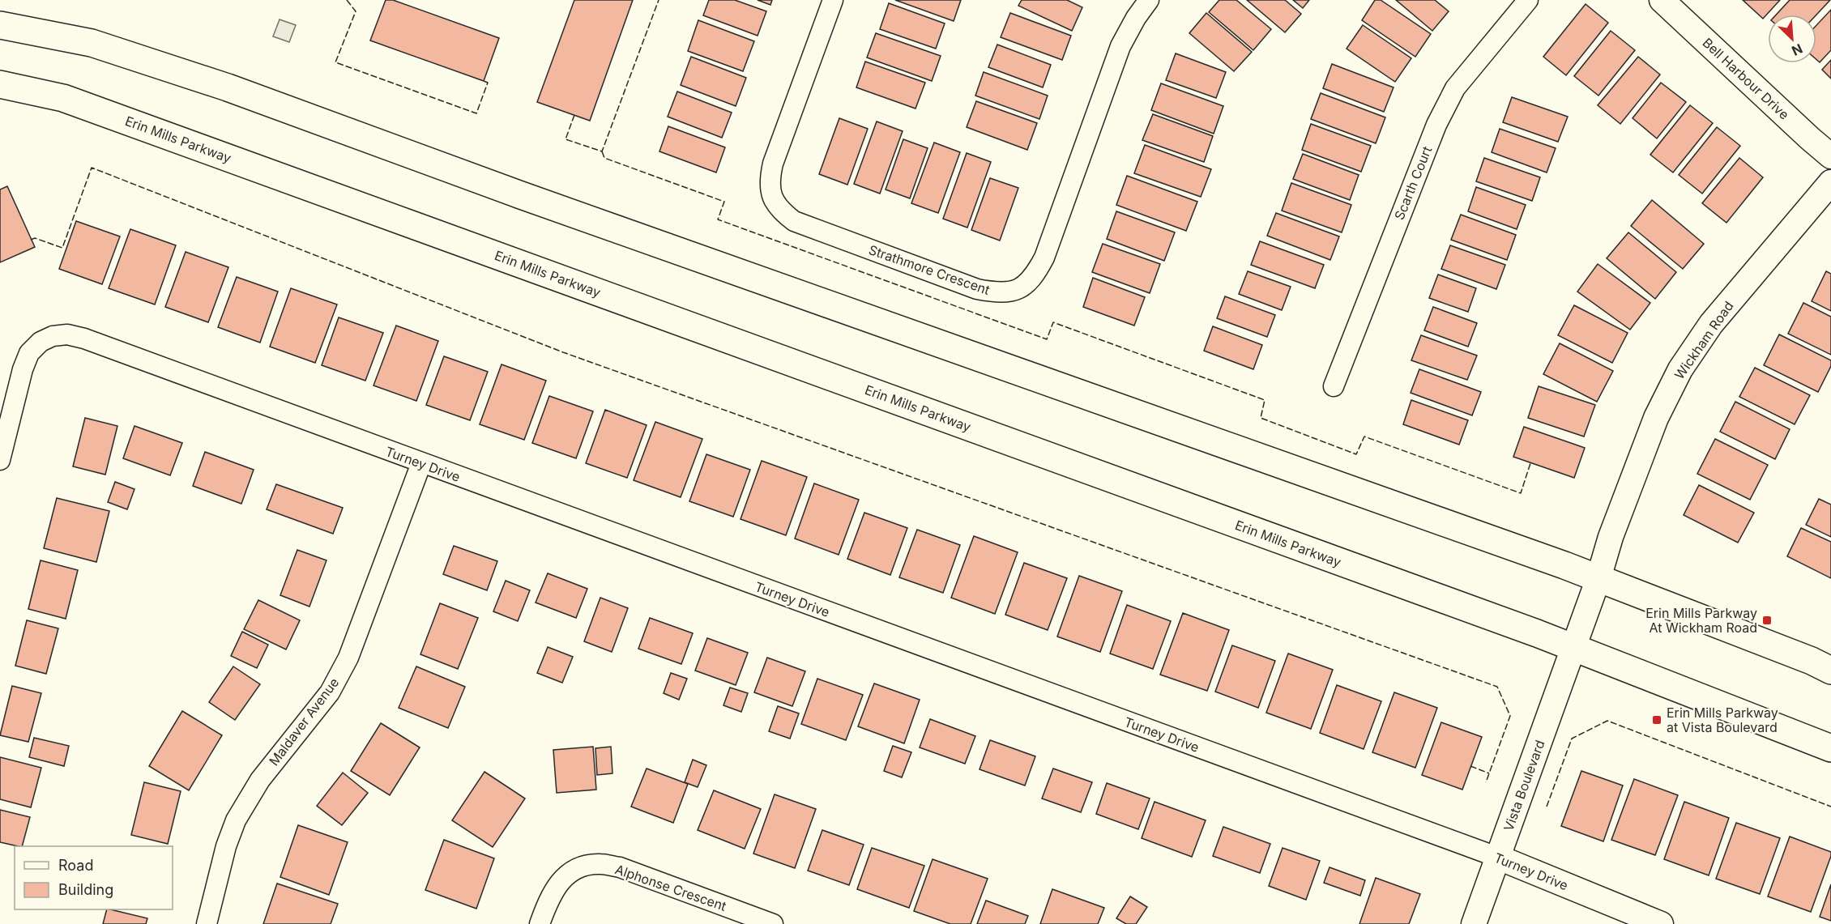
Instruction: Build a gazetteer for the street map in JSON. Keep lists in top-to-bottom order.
{
  "streets": {
    "main road": ["Erin Mills Parkway"],
    "street": [
      "Bell Harbour Drive",
      "Scarth Court",
      "Strathmore Crescent",
      "Wickham Road",
      "Turney Drive",
      "Maldaver Avenue",
      "Vista Boulevard",
      "Alphonse Crescent"
    ]
  },
  "crossings": [
    ["Erin Mills Parkway", "Wickham Road"],
    ["Erin Mills Parkway", "Vista Boulevard"],
    ["Wickham Road", "Vista Boulevard"],
    ["Turney Drive", "Maldaver Avenue"],
    ["Turney Drive", "Vista Boulevard"]
  ],
  "places": {
    "transit": ["Erin Mills Parkway At Wickham Road", "Erin Mills Parkway at Vista Boulevard"]
  },
  "legend": ["Road", "Building"],
  "north": "bottom right"
}
